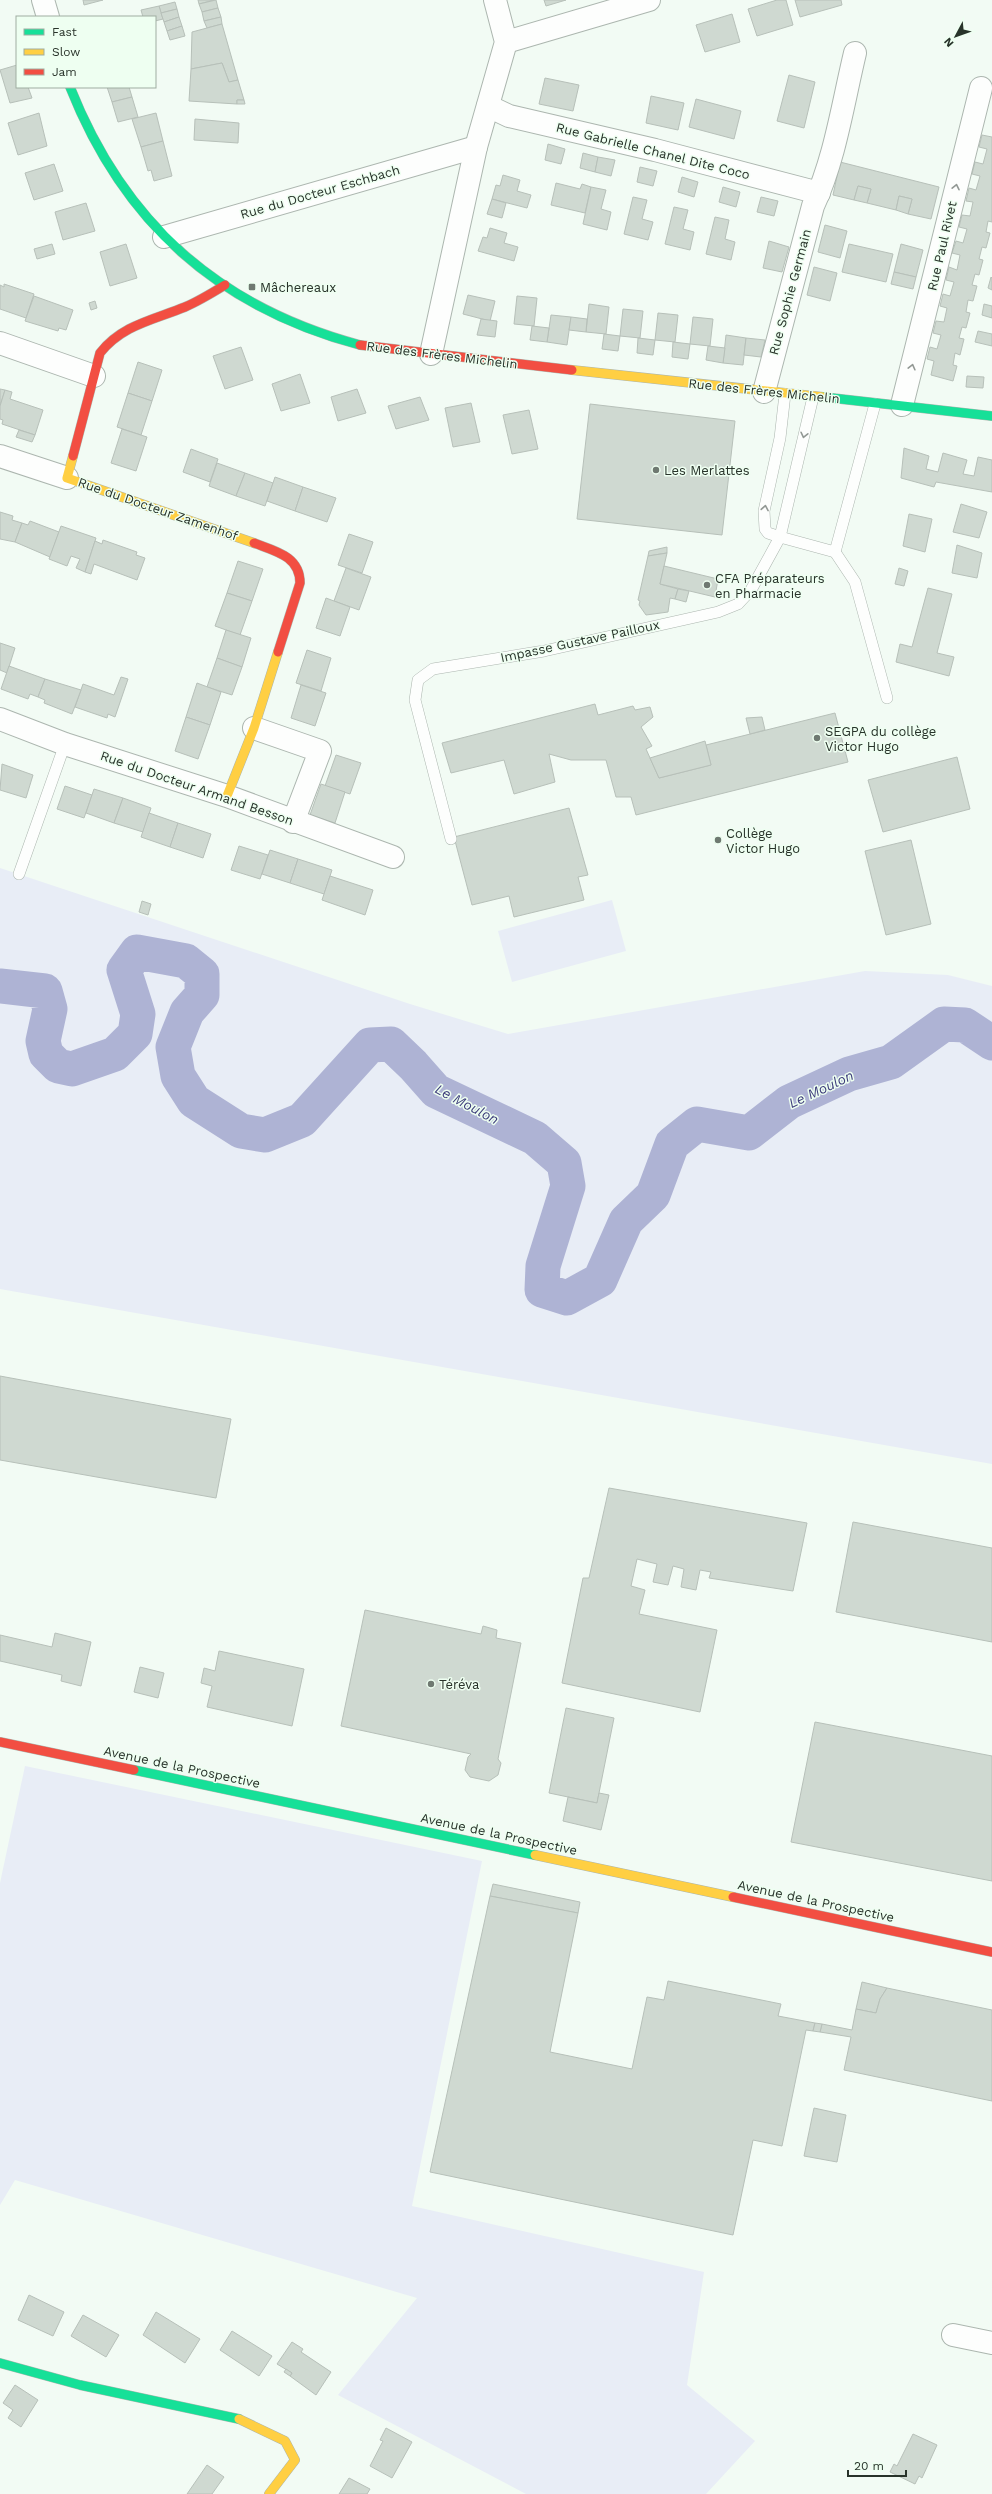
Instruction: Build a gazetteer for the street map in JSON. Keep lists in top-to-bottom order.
{
  "streets": {
    "street": [
      "Rue Gabrielle Chanel Dite Coco",
      "Rue du Docteur Eschbach",
      "Rue Paul Rivet",
      "Rue Sophie Germain",
      "Rue des Frères Michelin",
      "Rue du Docteur Zamenhof",
      "Rue du Docteur Armand Besson",
      "Avenue de la Prospective"
    ],
    "lane": ["Impasse Gustave Pailloux"]
  },
  "crossings": [
    ["Rue Gabrielle Chanel Dite Coco", "Rue Sophie Germain"],
    ["Rue du Docteur Eschbach", "Rue des Frères Michelin"],
    ["Rue Paul Rivet", "Rue des Frères Michelin"],
    ["Rue Sophie Germain", "Rue des Frères Michelin"],
    ["Rue des Frères Michelin", "Rue du Docteur Zamenhof"],
    ["Rue des Frères Michelin", "Impasse Gustave Pailloux"],
    ["Rue du Docteur Zamenhof", "Rue du Docteur Armand Besson"]
  ],
  "one_way": ["Rue Paul Rivet"],
  "water": ["Le Moulon"],
  "places": {
    "transit": ["Mâchereaux"],
    "other": [
      "Les Merlattes",
      "CFA Préparateurs en Pharmacie",
      "SEGPA du collège Victor Hugo",
      "Collège Victor Hugo",
      "Téréva"
    ]
  },
  "legend": ["Fast", "Slow", "Jam"],
  "scale_bar": "20 m",
  "north": "bottom left"
}
